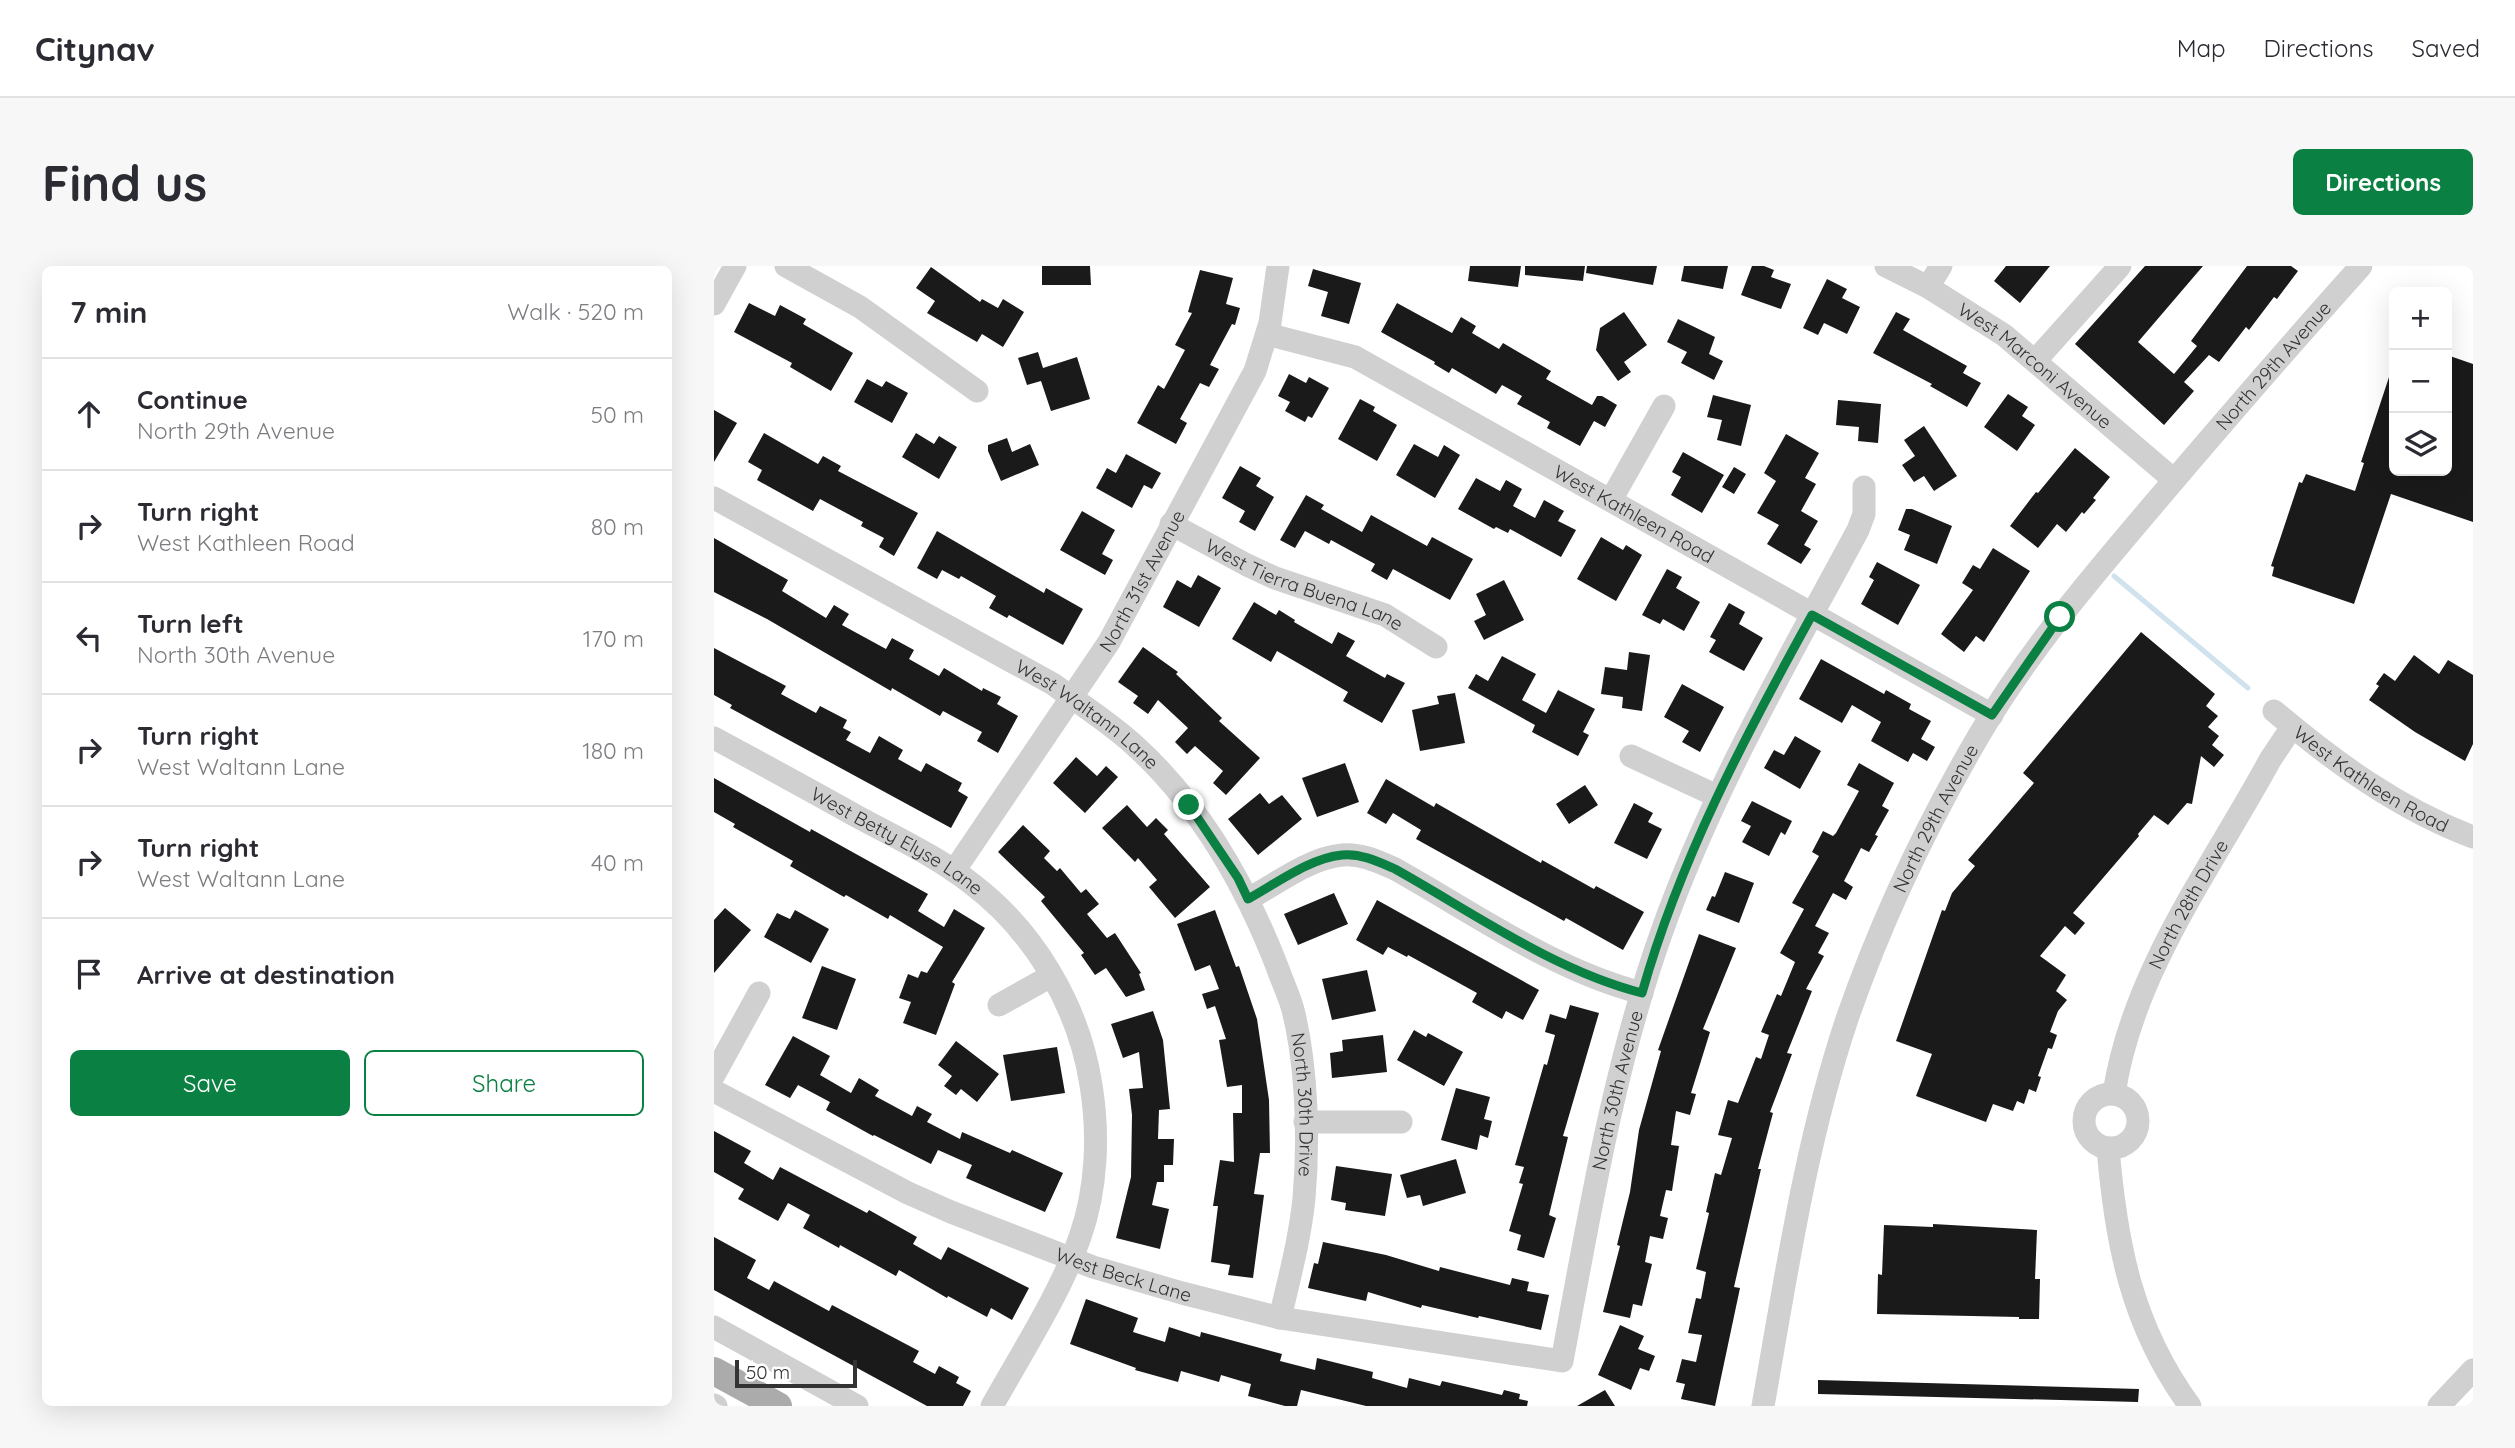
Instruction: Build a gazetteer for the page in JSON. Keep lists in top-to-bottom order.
{
  "streets": {
    "street": [
      "North 29th Avenue",
      "West Marconi Avenue",
      "West Kathleen Road",
      "North 31st Avenue",
      "West Tierra Buena Lane",
      "West Waltann Lane",
      "West Betty Elyse Lane",
      "North 28th Drive",
      "North 30th Avenue",
      "North 30th Drive",
      "West Beck Lane"
    ]
  },
  "crossings": [
    ["North 29th Avenue", "West Marconi Avenue"],
    ["North 29th Avenue", "West Kathleen Road"],
    ["West Kathleen Road", "North 31st Avenue"],
    ["West Kathleen Road", "North 28th Drive"],
    ["West Kathleen Road", "North 30th Avenue"],
    ["North 31st Avenue", "West Tierra Buena Lane"],
    ["North 31st Avenue", "West Waltann Lane"],
    ["North 31st Avenue", "West Betty Elyse Lane"],
    ["West Waltann Lane", "North 30th Drive"],
    ["West Betty Elyse Lane", "West Beck Lane"],
    ["North 30th Avenue", "West Beck Lane"],
    ["North 30th Drive", "West Beck Lane"]
  ],
  "scale_bar": "50 m",
  "page": {
    "header": "Citynav",
    "nav": ["Map", "Directions", "Saved"],
    "buttons": [
      "Directions",
      ["Save", "Share"]
    ],
    "title": "Find us",
    "heading": ["7 min", "Walk · 520 m"],
    "map_buttons": ["+", "−"],
    "list": [
      ["Continue", "North 29th Avenue", "50 m"],
      ["Turn right", "West Kathleen Road", "80 m"],
      ["Turn left", "North 30th Avenue", "170 m"],
      ["Turn right", "West Waltann Lane", "180 m"],
      ["Turn right", "West Waltann Lane", "40 m"],
      "Arrive at destination"
    ],
    "scale": "50 m"
  }
}
